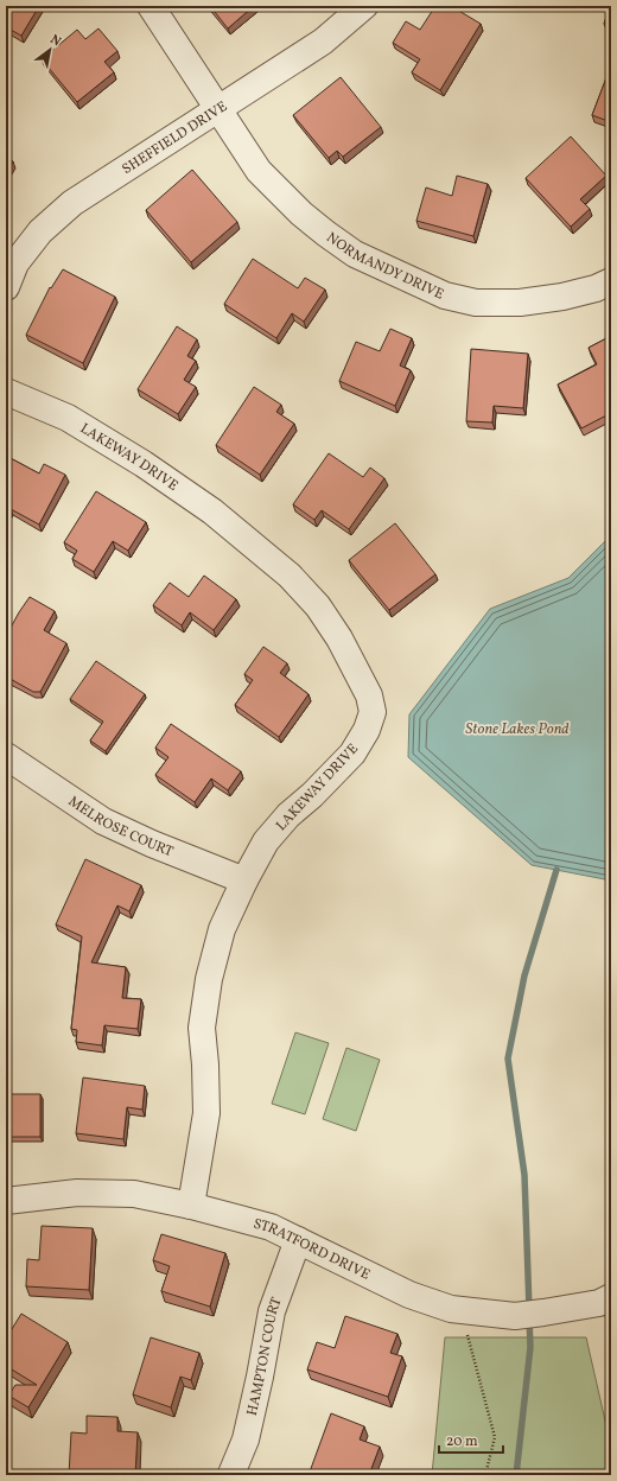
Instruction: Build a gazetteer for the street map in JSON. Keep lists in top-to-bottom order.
{
  "streets": {
    "street": [
      "SHEFFIELD DRIVE",
      "NORMANDY DRIVE",
      "LAKEWAY DRIVE",
      "MELROSE COURT",
      "STRATFORD DRIVE",
      "HAMPTON COURT"
    ]
  },
  "crossings": [
    ["SHEFFIELD DRIVE", "NORMANDY DRIVE"],
    ["LAKEWAY DRIVE", "MELROSE COURT"],
    ["LAKEWAY DRIVE", "STRATFORD DRIVE"],
    ["STRATFORD DRIVE", "HAMPTON COURT"]
  ],
  "water": ["Stone Lakes Pond"],
  "scale_bar": "20 m",
  "north": "top right"
}
